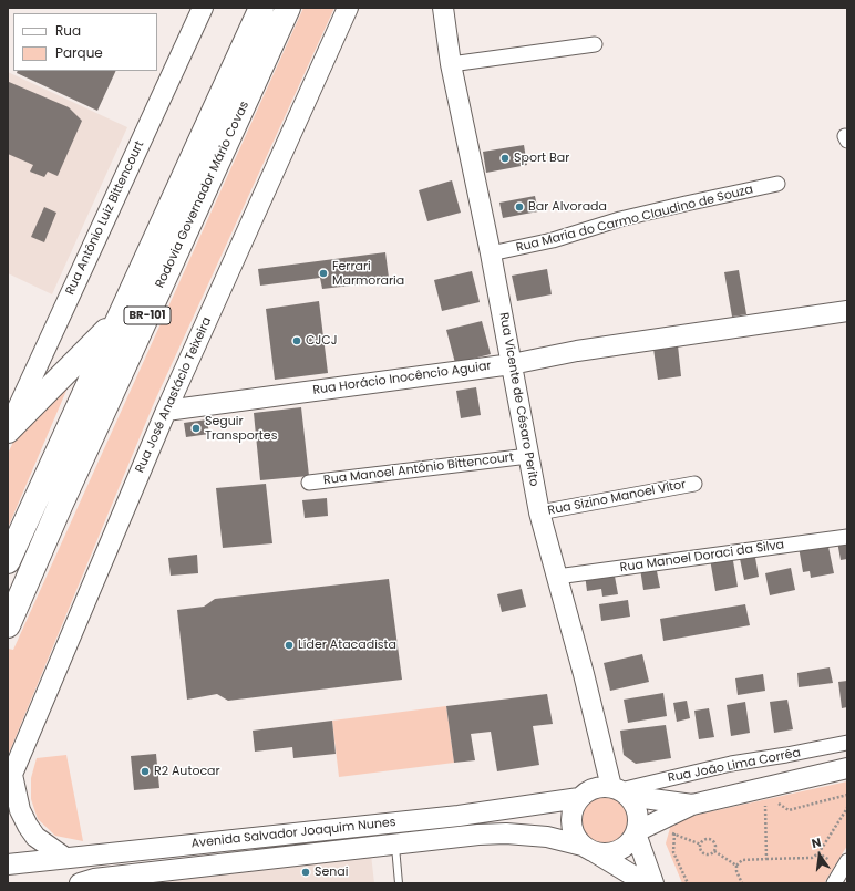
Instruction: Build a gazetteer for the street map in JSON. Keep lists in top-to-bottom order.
{
  "streets": {
    "highway": ["Rodovia Governador Mário Covas", "BR-101"],
    "main road": [
      "Rua Antônio Luiz Bittencourt",
      "Rua Horácio Inocêncio Aguiar",
      "Rua José Anastácio Teixeira",
      "Rua Vicente de Césaro Perito",
      "Avenida Salvador Joaquim Nunes"
    ],
    "street": [
      "Rua Maria do Carmo Claudino de Souza",
      "Rua Manoel Antônio Bittencourt",
      "Rua Sizino Manoel Vítor",
      "Rua Manoel Doraci da Silva",
      "Rua João Lima Corrêa"
    ]
  },
  "crossings": [
    ["Rua Maria do Carmo Claudino de Souza", "Rua Vicente de Césaro Perito"],
    ["Rua Horácio Inocêncio Aguiar", "Rua José Anastácio Teixeira"],
    ["Rua Horácio Inocêncio Aguiar", "Rua Vicente de Césaro Perito"],
    ["Rua Vicente de Césaro Perito", "Rua Manoel Antônio Bittencourt"],
    ["Rua Vicente de Césaro Perito", "Rua Sizino Manoel Vítor"],
    ["Rua Vicente de Césaro Perito", "Rua Manoel Doraci da Silva"],
    ["Rua Vicente de Césaro Perito", "Rua João Lima Corrêa"],
    ["Rua Vicente de Césaro Perito", "Avenida Salvador Joaquim Nunes"],
    ["Rua João Lima Corrêa", "Avenida Salvador Joaquim Nunes"]
  ],
  "places": [
    "Sport Bar",
    "Bar Alvorada",
    "Ferrari Marmoraria",
    "CJCJ",
    "Seguir Transportes",
    "Líder Atacadista",
    "R2 Autocar",
    "Senai"
  ],
  "legend": ["Rua", "Parque"],
  "north": "top"
}
